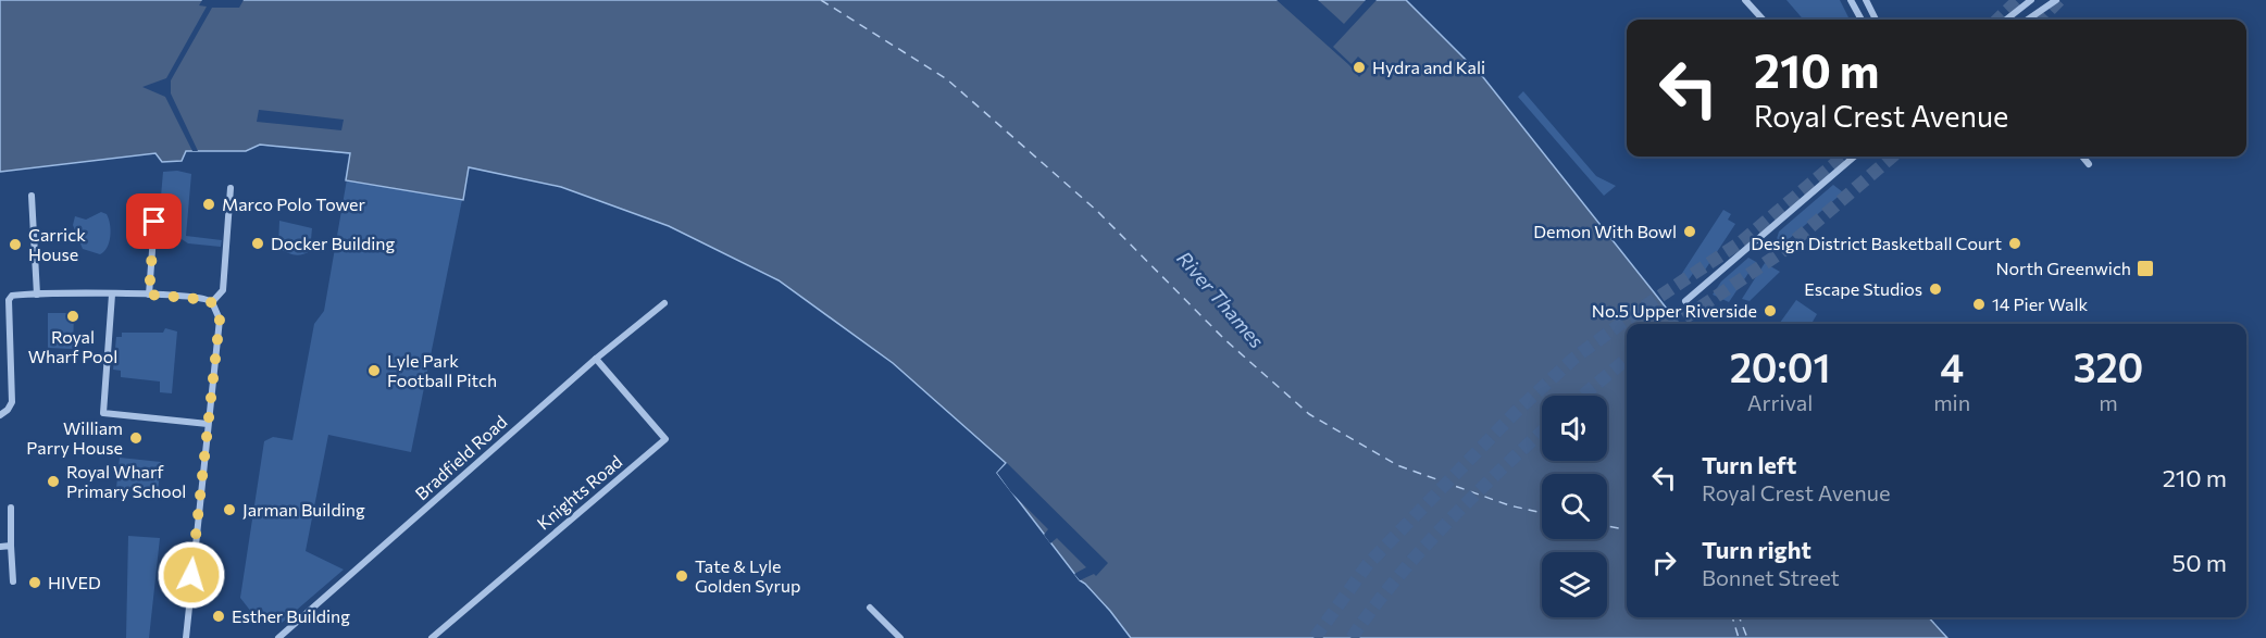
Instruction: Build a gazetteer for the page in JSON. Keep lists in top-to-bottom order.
{
  "streets": {
    "street": ["Bradfield Road", "Knights Road"]
  },
  "crossings": [
    ["Bradfield Road", "Knights Road"]
  ],
  "water": ["River Thames"],
  "places": {
    "other": [
      "Hydra and Kali",
      "Marco Polo Tower",
      "Demon With Bowl",
      "Docker Building",
      "Design District Basketball Court",
      "Carrick House",
      "Escape Studios",
      "14 Pier Walk",
      "No.5 Upper Riverside",
      "Royal Wharf Pool",
      "Lyle Park Football Pitch",
      "William Parry House",
      "Royal Wharf Primary School",
      "Jarman Building",
      "Tate & Lyle Golden Syrup",
      "HIVED",
      "Esther Building"
    ],
    "transit": ["North Greenwich"]
  },
  "page": {
    "turn": ["210 m", "Royal Crest Avenue"],
    "eta": [
      "20:01",
      "Arrival",
      "4",
      "min",
      "320",
      "m"
    ],
    "list": [
      {
        "name": "Turn left",
        "note": "Royal Crest Avenue",
        "value": "210 m"
      },
      {
        "name": "Turn right",
        "note": "Bonnet Street",
        "value": "50 m"
      }
    ]
  }
}
